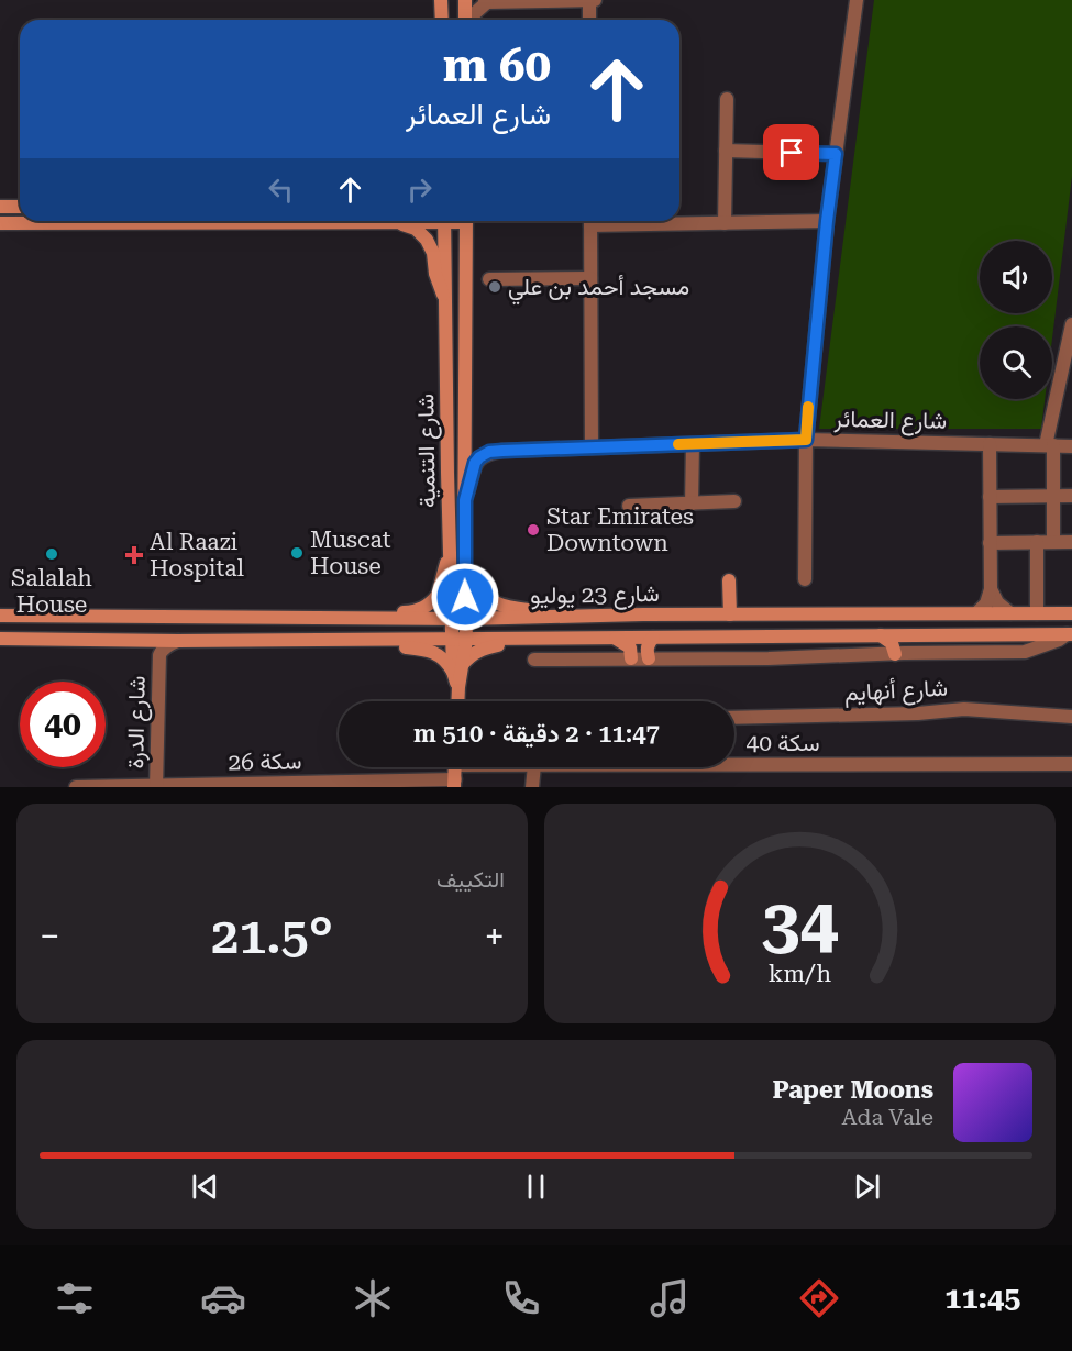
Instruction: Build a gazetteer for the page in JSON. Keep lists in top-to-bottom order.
{
  "streets": {
    "main road": ["شارع التنمية", "شارع 23 يوليو"],
    "street": [
      "شارع العمائر",
      "شارع أنهايم",
      "شارع الدرة",
      "سكة 40",
      "سكة 26"
    ]
  },
  "crossings": [
    ["شارع العمائر", "شارع التنمية"],
    ["شارع التنمية", "شارع 23 يوليو"],
    ["شارع 23 يوليو", "شارع الدرة"],
    ["شارع الدرة", "سكة 26"],
    ["سكة 40", "سكة 26"]
  ],
  "places": {
    "other": [
      "مسجد أحمد بن علي",
      "Star Emirates Downtown",
      "Muscat House",
      "Salalah House"
    ],
    "health": ["Al Raazi Hospital"]
  },
  "page": {
    "turn": ["60 m", "شارع العمائر"],
    "limit": "40",
    "trip": "11:47 · 2 دقيقة · 510 m",
    "tile": "التكييف",
    "heat": ["−", "21.5°", "+"],
    "song": ["Paper Moons", "Ada Vale"],
    "tabs": "11:45",
    "gauge": ["34", "km/h"]
  }
}
